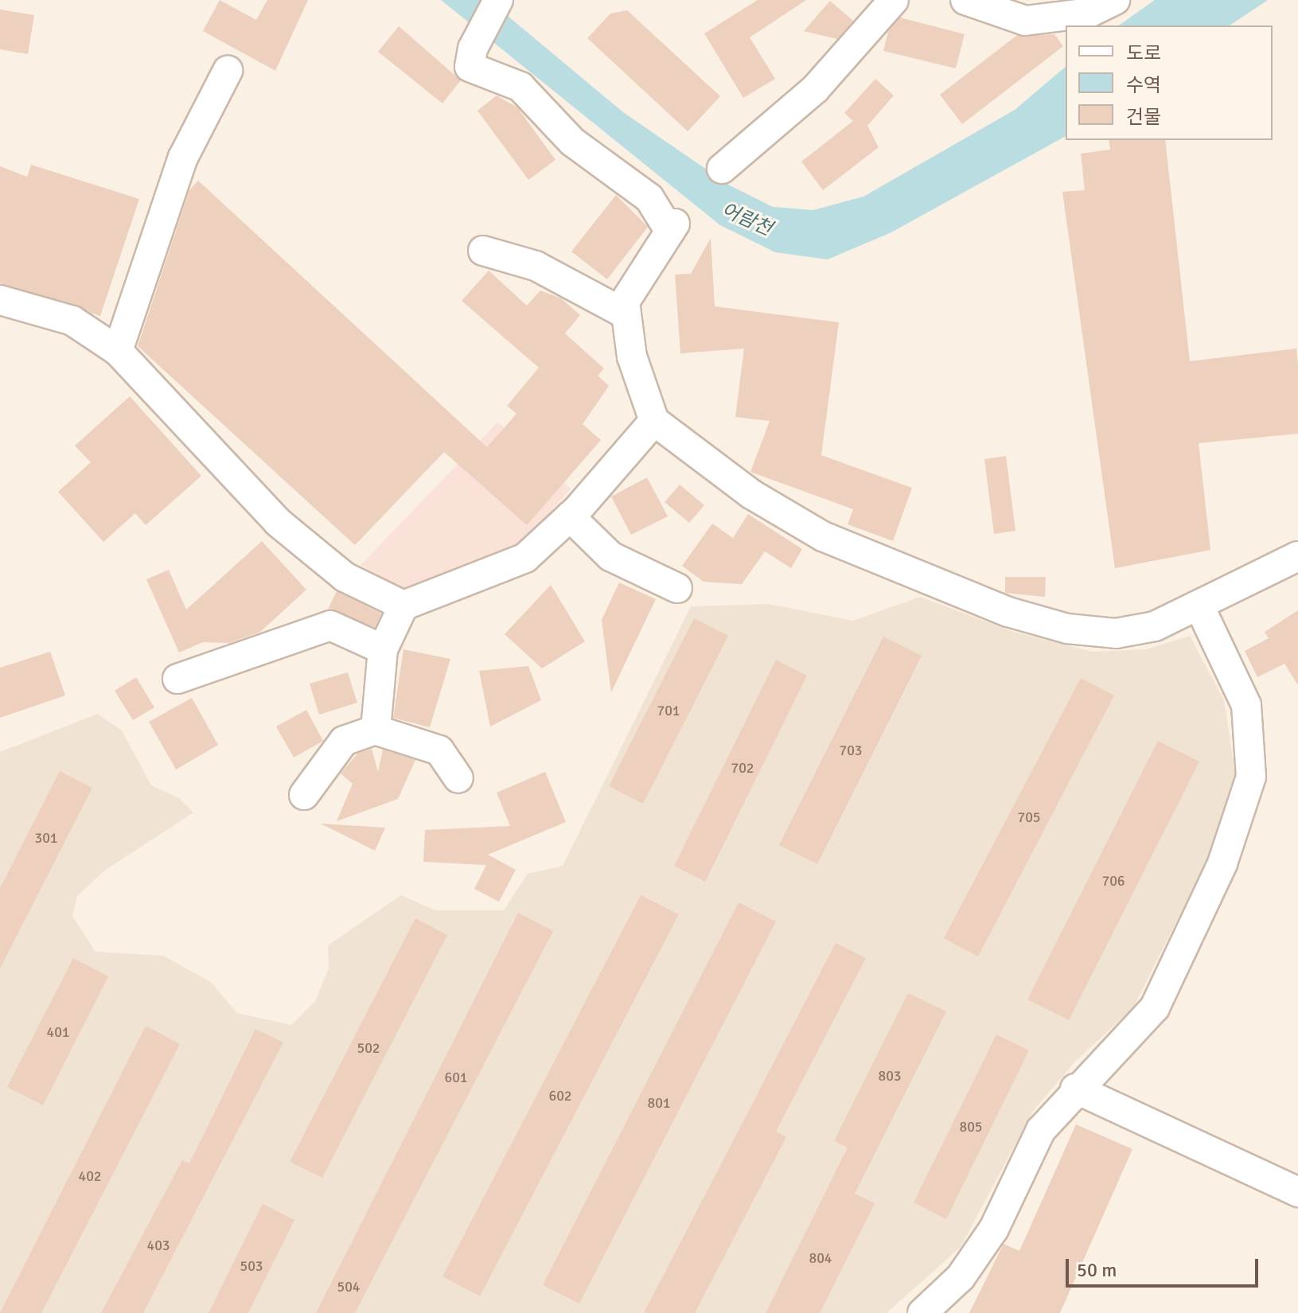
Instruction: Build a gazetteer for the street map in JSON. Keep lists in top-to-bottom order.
{
  "water": ["어람천"],
  "house_numbers": [
    "701",
    "703",
    "702",
    "705",
    "301",
    "706",
    "401",
    "502",
    "803",
    "601",
    "602",
    "801",
    "805",
    "402",
    "403",
    "804",
    "503",
    "504"
  ],
  "legend": ["도로", "수역", "건물"],
  "scale_bar": "50 m"
}
